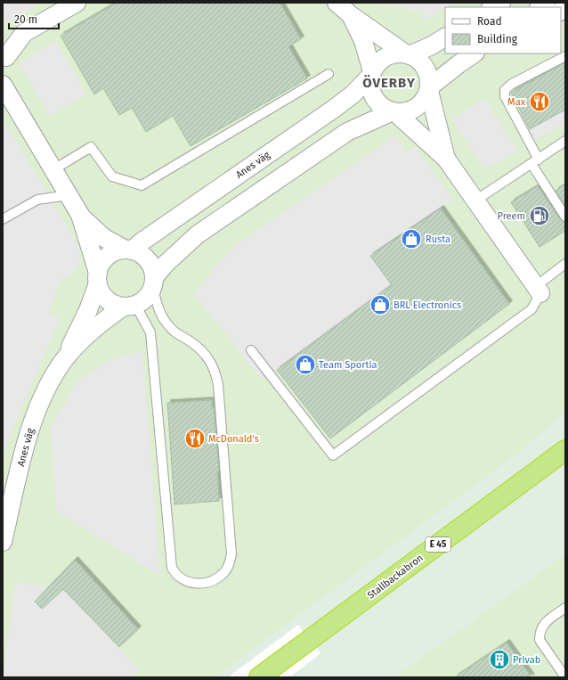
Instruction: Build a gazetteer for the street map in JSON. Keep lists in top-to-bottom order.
{
  "streets": {
    "highway": ["E 45", "Stallbackabron"],
    "street": ["Anes väg"]
  },
  "districts": ["ÖVERBY"],
  "places": {
    "restaurant": ["Max", "McDonald's"],
    "fuel station": ["Preem"],
    "shop": ["Rusta", "BRL Electronics", "Team Sportia"],
    "building": ["Privab"]
  },
  "legend": ["Road", "Building"],
  "scale_bar": "20 m"
}
